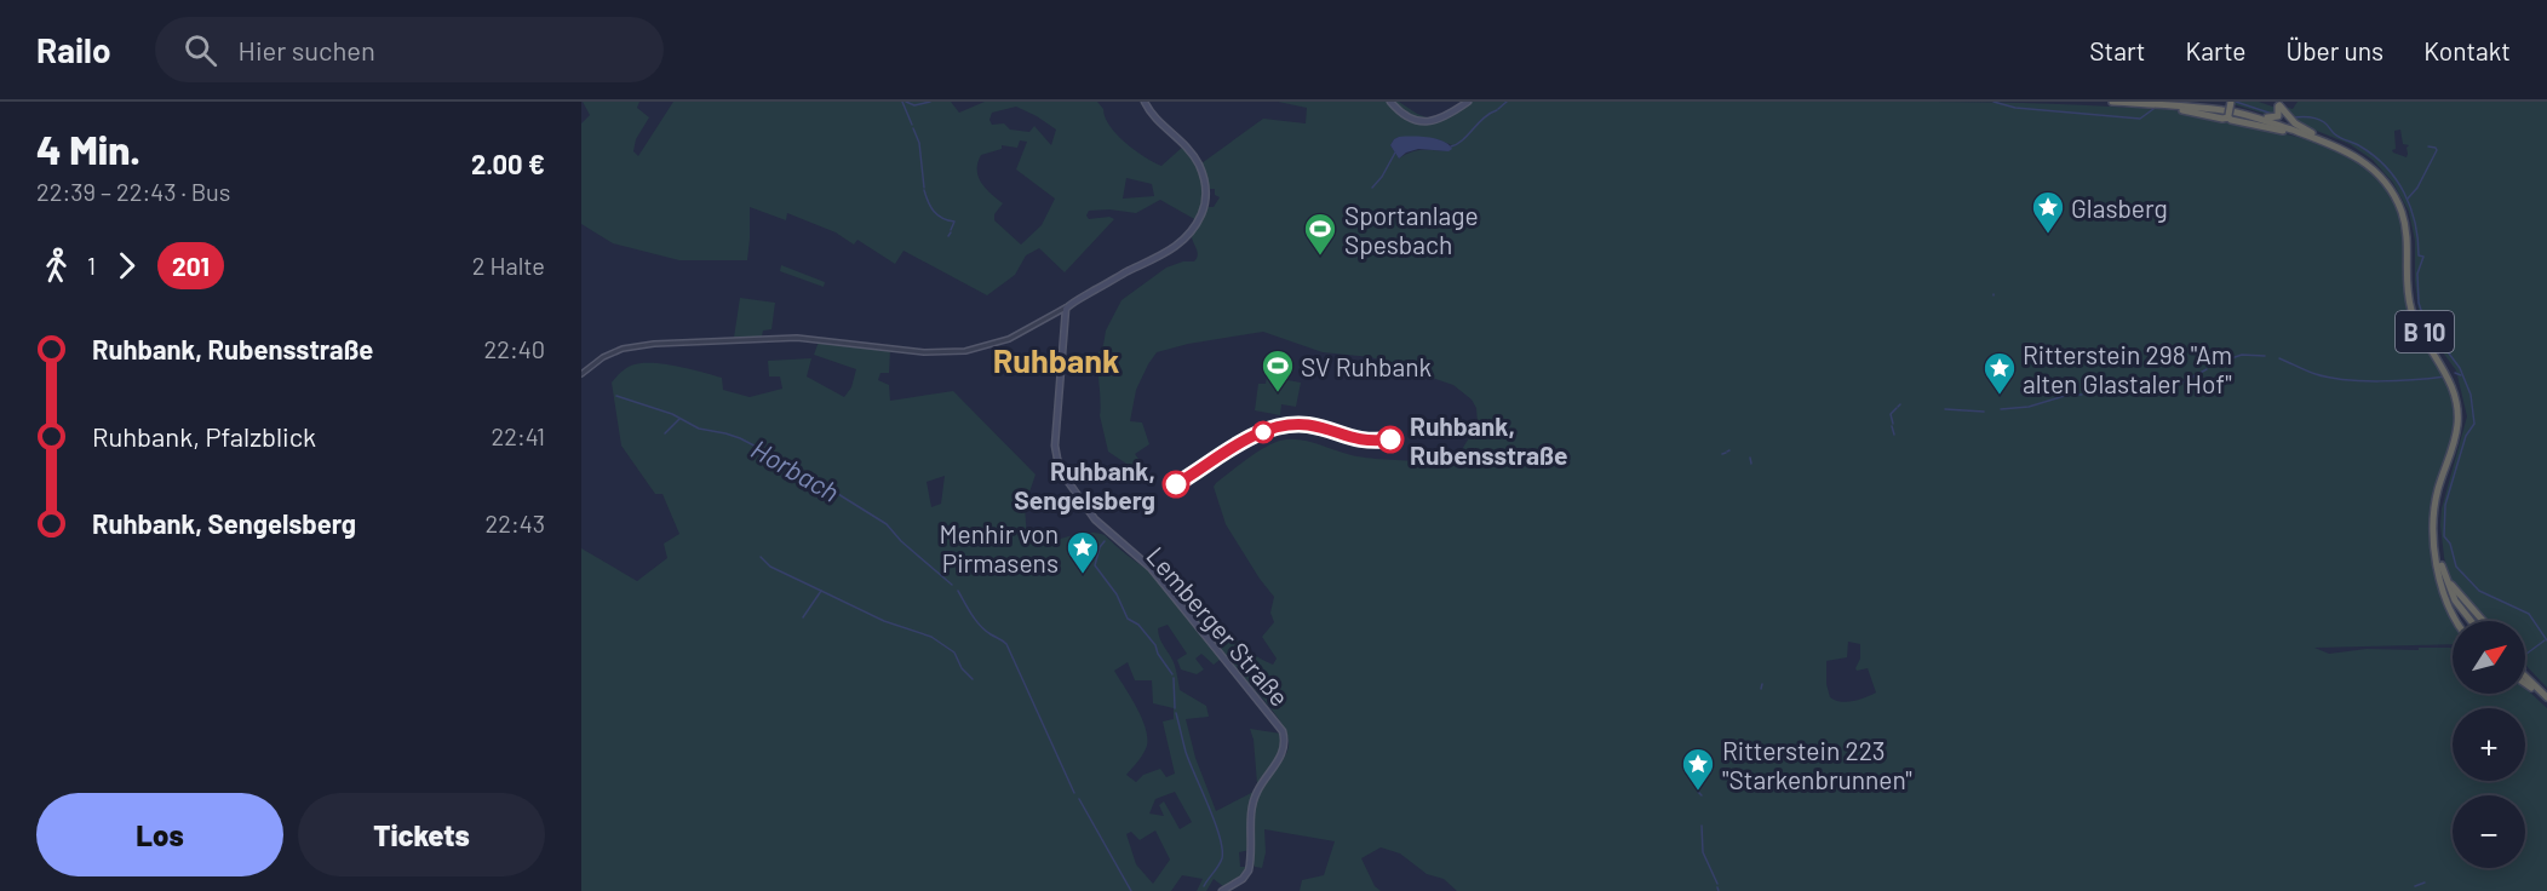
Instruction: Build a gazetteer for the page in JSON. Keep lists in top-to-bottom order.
{
  "streets": {
    "highway": ["B 10"],
    "main road": ["Lemberger Straße"]
  },
  "districts": ["Ruhbank"],
  "water": ["Horbach"],
  "places": {
    "place": [
      "Glasberg",
      "Ritterstein 298 \"Am alten Glastaler Hof\"",
      "Menhir von Pirmasens",
      "Ritterstein 223 \"Starkenbrunnen\""
    ],
    "sports": ["Sportanlage Spesbach", "SV Ruhbank"],
    "other": ["Ruhbank, Rubensstraße", "Ruhbank, Sengelsberg"]
  },
  "lines": ["bus line 201"],
  "north": "top right",
  "page": {
    "header": "Railo",
    "search": "Hier suchen",
    "nav": [
      "Start",
      "Karte",
      "Über uns",
      "Kontakt"
    ],
    "heading": ["4 Min.", "22:39 – 22:43 · Bus", "2.00 €"],
    "legs": ["1", "201", "2 Halte"],
    "list": [
      {
        "name": "Ruhbank, Rubensstraße",
        "value": "22:40"
      },
      {
        "name": "Ruhbank, Pfalzblick",
        "value": "22:41"
      },
      {
        "name": "Ruhbank, Sengelsberg",
        "value": "22:43"
      }
    ],
    "map_buttons": ["+", "−"],
    "buttons": ["Los", "Tickets"]
  }
}
